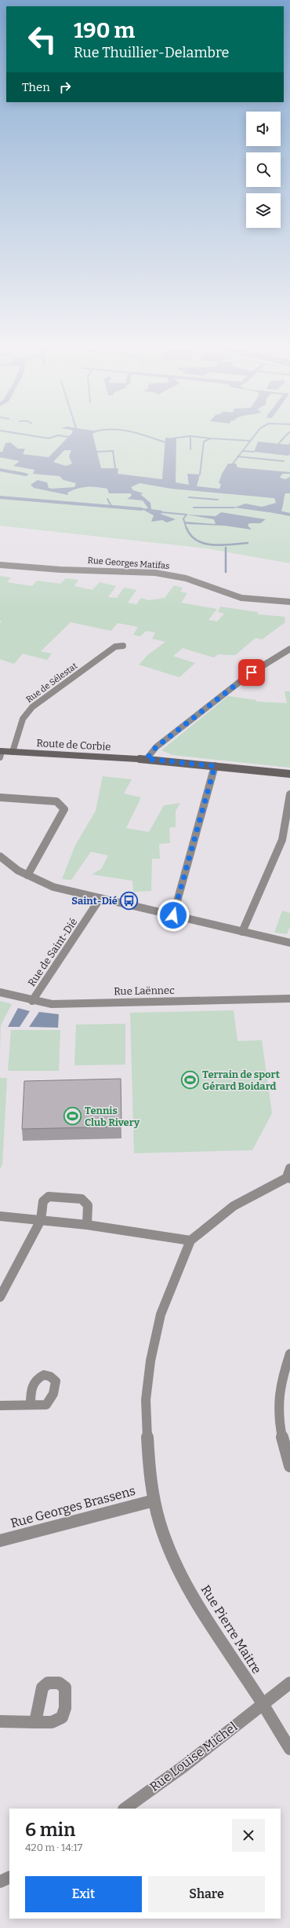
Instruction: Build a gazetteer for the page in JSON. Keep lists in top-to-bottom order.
{
  "streets": {
    "main road": ["Route de Corbie"],
    "street": [
      "Rue Georges Matifas",
      "Rue de Sélestat",
      "Rue de Saint-Dié",
      "Rue Laënnec",
      "Rue Georges Brassens",
      "Rue Pierre Maitre",
      "Rue Louise Michel"
    ]
  },
  "crossings": [
    ["Rue de Sélestat", "Route de Corbie"],
    ["Rue de Saint-Dié", "Rue Laënnec"],
    ["Rue Georges Brassens", "Rue Pierre Maitre"],
    ["Rue Pierre Maitre", "Rue Louise Michel"]
  ],
  "places": {
    "bus stop": ["Saint-Dié"],
    "sports": ["Terrain de sport Gérard Boidard", "Tennis Club Rivery"]
  },
  "page": {
    "turn": ["190 m", "Rue Thuillier-Delambre"],
    "then": "Then",
    "heading": ["6 min", "420 m · 14:17"],
    "buttons": ["Exit", "Share"]
  }
}
